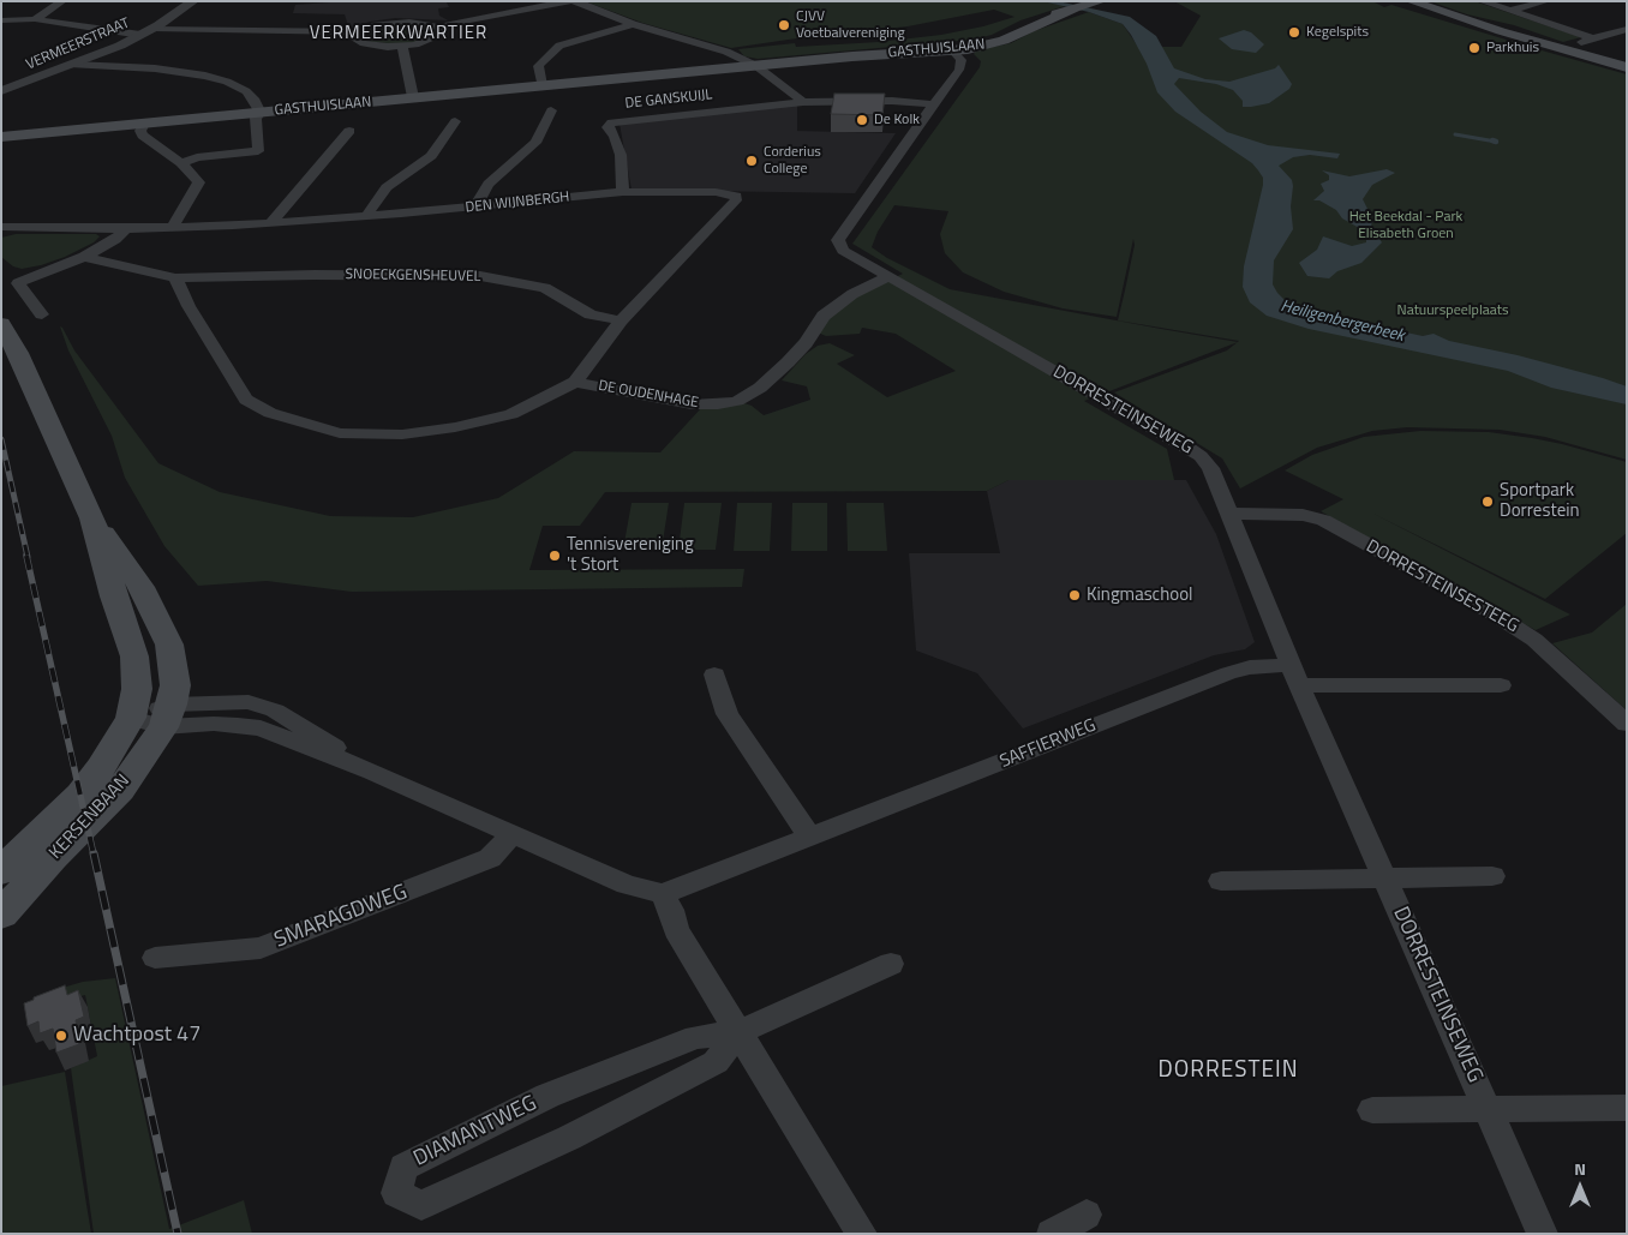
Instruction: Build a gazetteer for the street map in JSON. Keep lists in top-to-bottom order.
{
  "streets": {
    "main road": ["GASTHUISLAAN", "KERSENBAAN"],
    "street": [
      "VERMEERSTRAAT",
      "DE GANSKUIJL",
      "DEN WIJNBERGH",
      "SNOECKGENSHEUVEL",
      "DE OUDENHAGE",
      "DORRESTEINSEWEG",
      "DORRESTEINSESTEEG",
      "SAFFIERWEG",
      "SMARAGDWEG",
      "DIAMANTWEG"
    ]
  },
  "crossings": [
    ["DE GANSKUIJL", "DEN WIJNBERGH"],
    ["DE GANSKUIJL", "DORRESTEINSEWEG"],
    ["DEN WIJNBERGH", "SNOECKGENSHEUVEL"],
    ["DE OUDENHAGE", "DORRESTEINSEWEG"],
    ["DORRESTEINSEWEG", "DORRESTEINSESTEEG"],
    ["DORRESTEINSEWEG", "SAFFIERWEG"]
  ],
  "districts": ["VERMEERKWARTIER", "DORRESTEIN"],
  "water": ["Heiligenbergerbeek"],
  "parks": ["Het Beekdal - Park Elisabeth Groen", "Natuurspeelplaats"],
  "places": [
    "CJVV Voetbalvereniging",
    "Kegelspits",
    "Parkhuis",
    "De Kolk",
    "Corderius College",
    "Sportpark Dorrestein",
    "Tennisvereniging 't Stort",
    "Kingmaschool",
    "Wachtpost 47"
  ],
  "north": "top"
}
